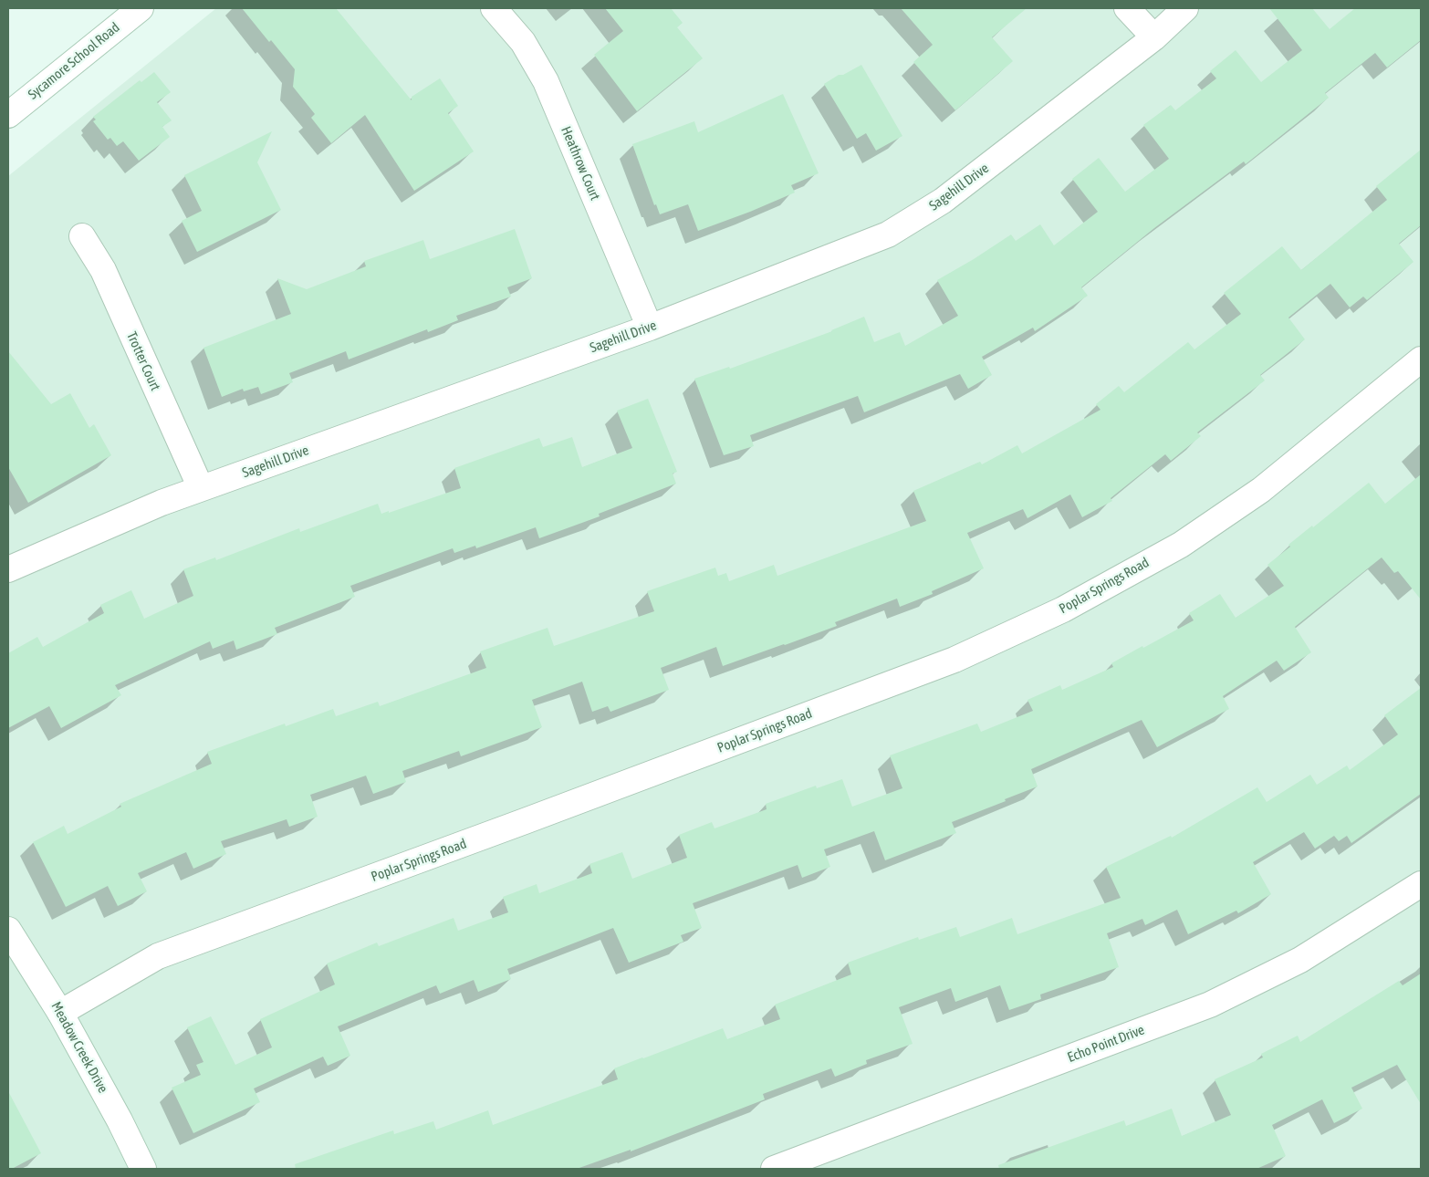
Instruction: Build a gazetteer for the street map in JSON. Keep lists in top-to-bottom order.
{
  "streets": {
    "street": [
      "Sycamore School Road",
      "Heathrow Court",
      "Sagehill Drive",
      "Trotter Court",
      "Poplar Springs Road",
      "Echo Point Drive",
      "Meadow Creek Drive"
    ]
  },
  "crossings": [
    ["Heathrow Court", "Sagehill Drive"],
    ["Sagehill Drive", "Trotter Court"],
    ["Poplar Springs Road", "Meadow Creek Drive"]
  ]
}
